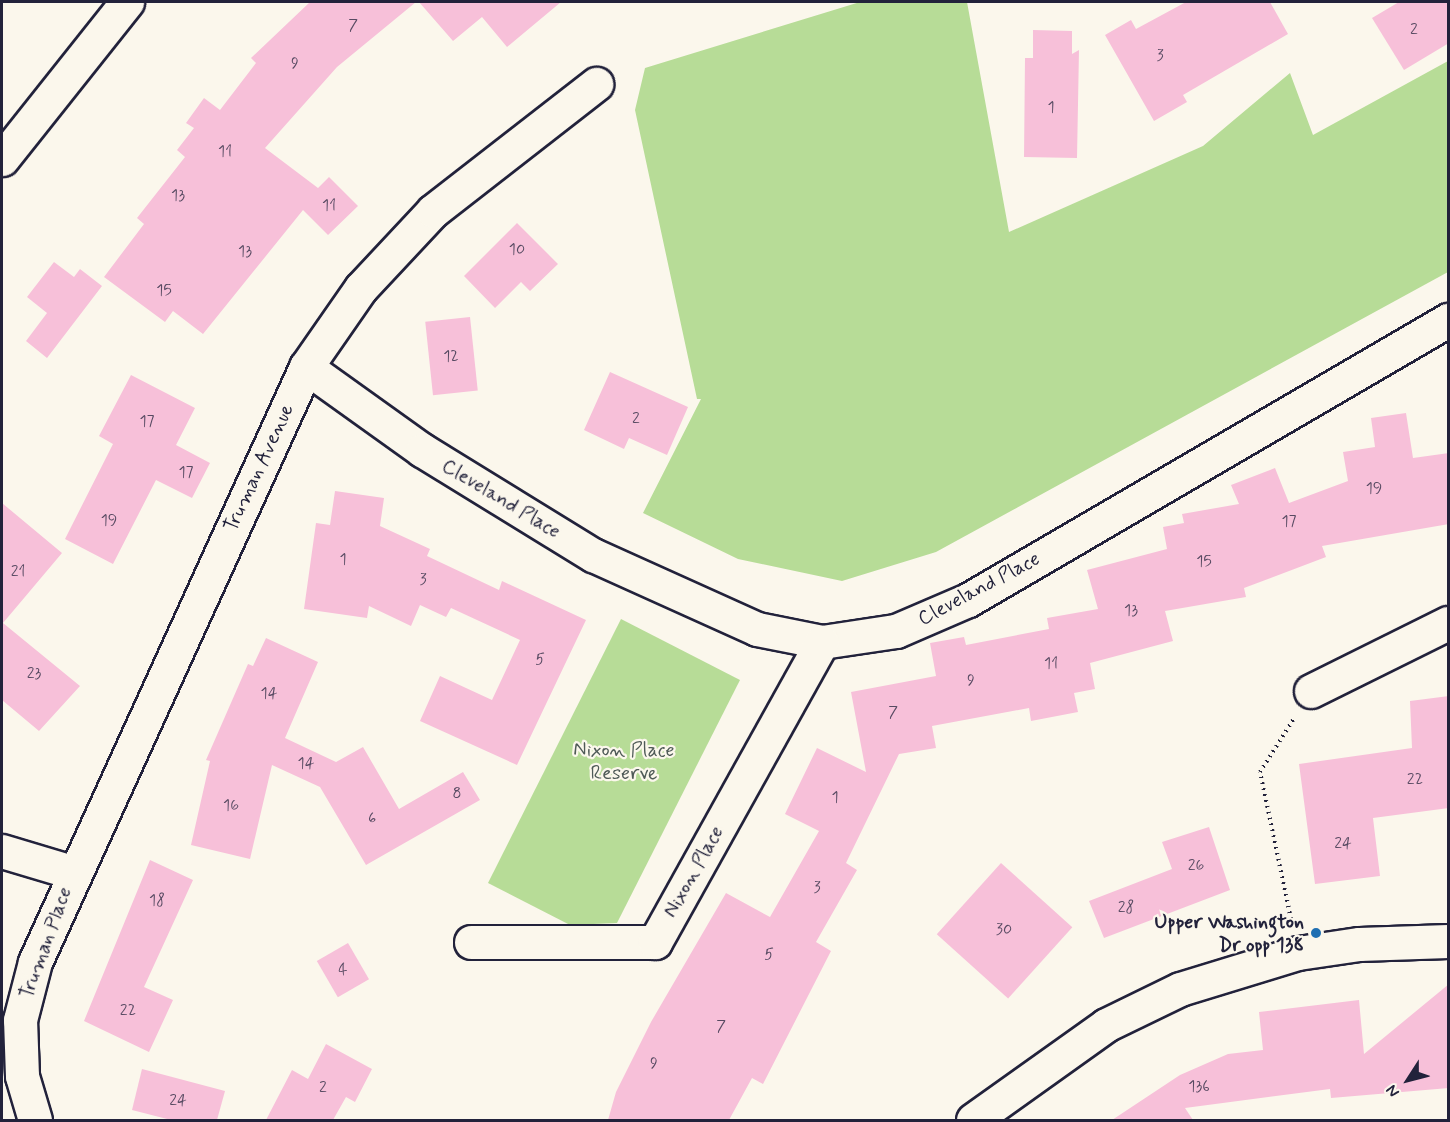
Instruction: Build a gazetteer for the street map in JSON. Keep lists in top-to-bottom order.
{
  "streets": {
    "street": [
      "Truman Avenue",
      "Cleveland Place",
      "Nixon Place",
      "Truman Place"
    ]
  },
  "crossings": [
    ["Truman Avenue", "Cleveland Place"],
    ["Truman Avenue", "Truman Place"],
    ["Cleveland Place", "Nixon Place"]
  ],
  "parks": ["Nixon Place Reserve"],
  "places": ["Upper Washington Dr opp 138"],
  "house_numbers": [
    "7",
    "2",
    "3",
    "9",
    "1",
    "11",
    "13",
    "11",
    "10",
    "13",
    "15",
    "12",
    "2",
    "17",
    "17",
    "19",
    "19",
    "17",
    "1",
    "15",
    "21",
    "3",
    "13",
    "5",
    "11",
    "23",
    "9",
    "14",
    "7",
    "14",
    "22",
    "8",
    "1",
    "16",
    "6",
    "24",
    "26",
    "3",
    "18",
    "28",
    "30",
    "5",
    "4",
    "22",
    "7",
    "9",
    "136",
    "2",
    "24"
  ],
  "north": "bottom left"
}
